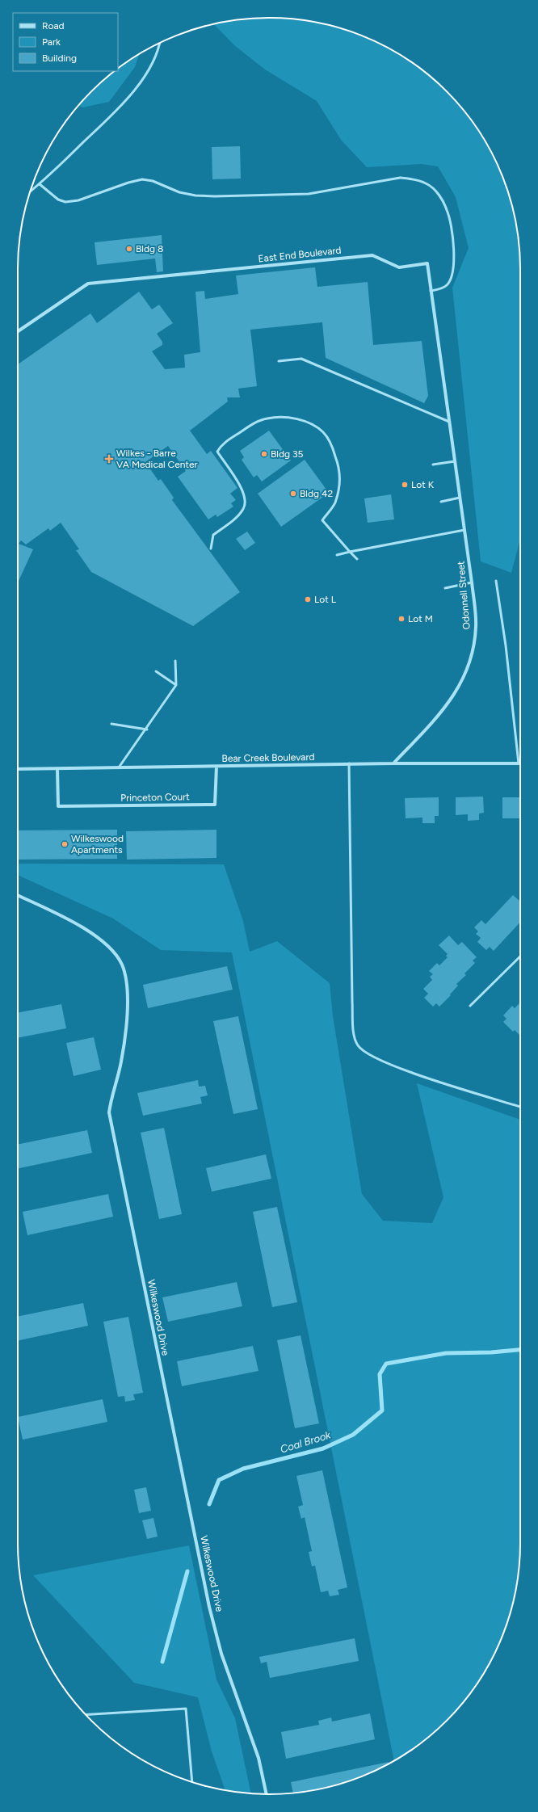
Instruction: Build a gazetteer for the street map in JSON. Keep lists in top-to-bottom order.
{
  "streets": {
    "street": [
      "East End Boulevard",
      "Odonnell Street",
      "Bear Creek Boulevard",
      "Princeton Court",
      "Wilkeswood Drive"
    ]
  },
  "crossings": [
    ["East End Boulevard", "Odonnell Street"],
    ["Odonnell Street", "Bear Creek Boulevard"],
    ["Bear Creek Boulevard", "Princeton Court"]
  ],
  "water": ["Coal Brook"],
  "places": {
    "other": [
      "Bldg 8",
      "Bldg 35",
      "Lot K",
      "Bldg 42",
      "Lot L",
      "Lot M",
      "Wilkeswood Apartments"
    ],
    "health": ["Wilkes - Barre VA Medical Center"]
  },
  "legend": ["Road", "Park", "Building"]
}
